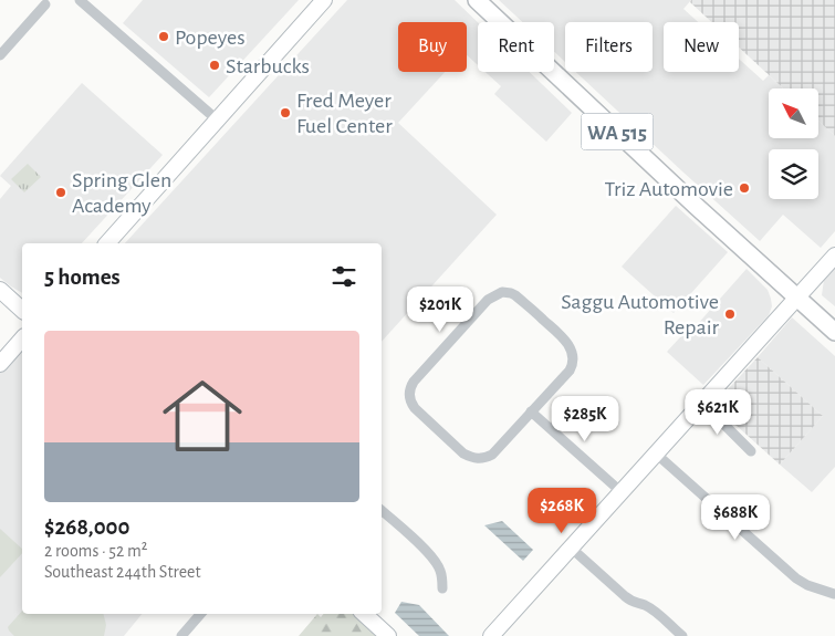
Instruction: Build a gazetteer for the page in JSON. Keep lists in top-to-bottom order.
{
  "streets": {
    "main road": ["WA 515"]
  },
  "places": [
    "Popeyes",
    "Starbucks",
    "Fred Meyer Fuel Center",
    "Triz Automovie",
    "Spring Glen Academy",
    "Saggu Automotive Repair"
  ],
  "north": "top left",
  "page": {
    "chip": [
      "Buy",
      "Rent",
      "Filters",
      "New"
    ],
    "heading": "5 homes",
    "price": [
      "$201K",
      "$621K",
      "$285K",
      "$268K",
      "$688K"
    ],
    "list": [
      {
        "name": "$268,000",
        "note": "2 rooms · 52 m² · Southeast 244th Street"
      }
    ]
  }
}
